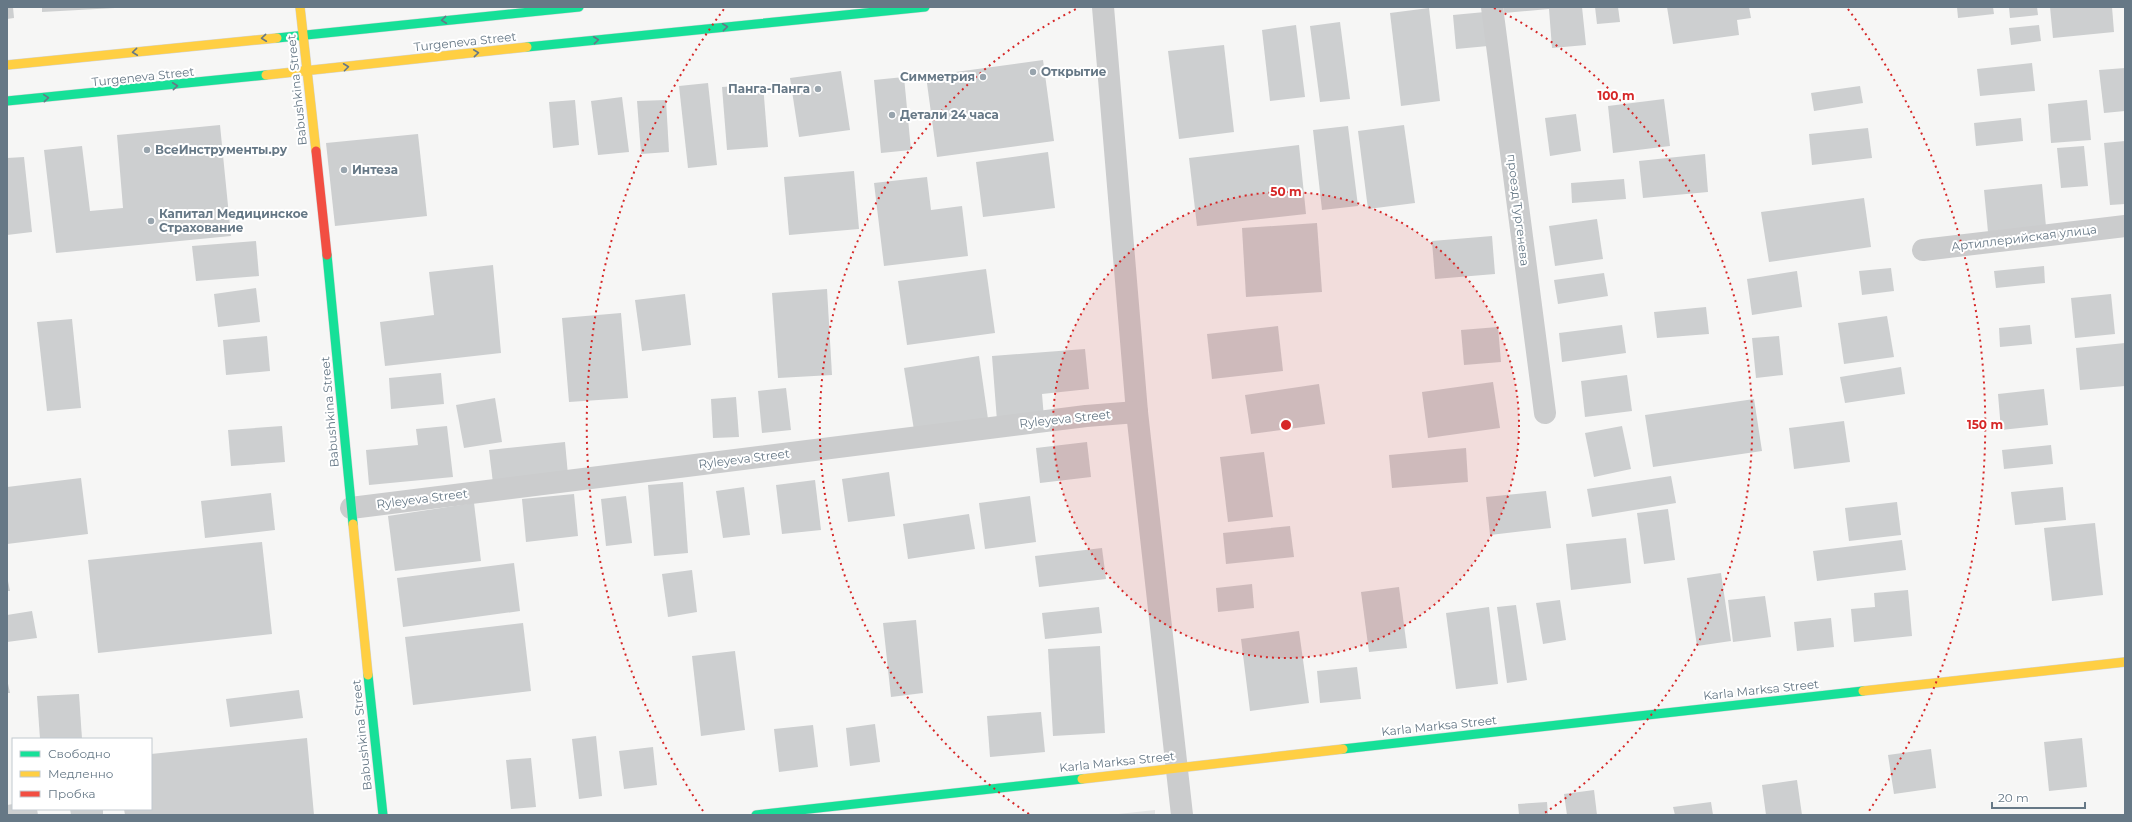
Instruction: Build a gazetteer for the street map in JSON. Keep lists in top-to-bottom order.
{
  "streets": {
    "main road": ["Turgeneva Street", "Babushkina Street", "Karla Marksa Street"],
    "street": ["проезд Тургенева", "Артиллерийская улица", "Ryleyeva Street"]
  },
  "crossings": [
    ["Turgeneva Street", "Babushkina Street"],
    ["Babushkina Street", "Ryleyeva Street"]
  ],
  "places": [
    "Открытие",
    "Симметрия",
    "Панга-Панга",
    "Детали 24 часа",
    "ВсеИнструменты.ру",
    "Интеза",
    "Капитал Медицинское Страхование"
  ],
  "legend": ["Свободно", "Медленно", "Пробка"],
  "scale_bar": "20 m",
  "rings": ["100 m", "50 m", "150 m"]
}
